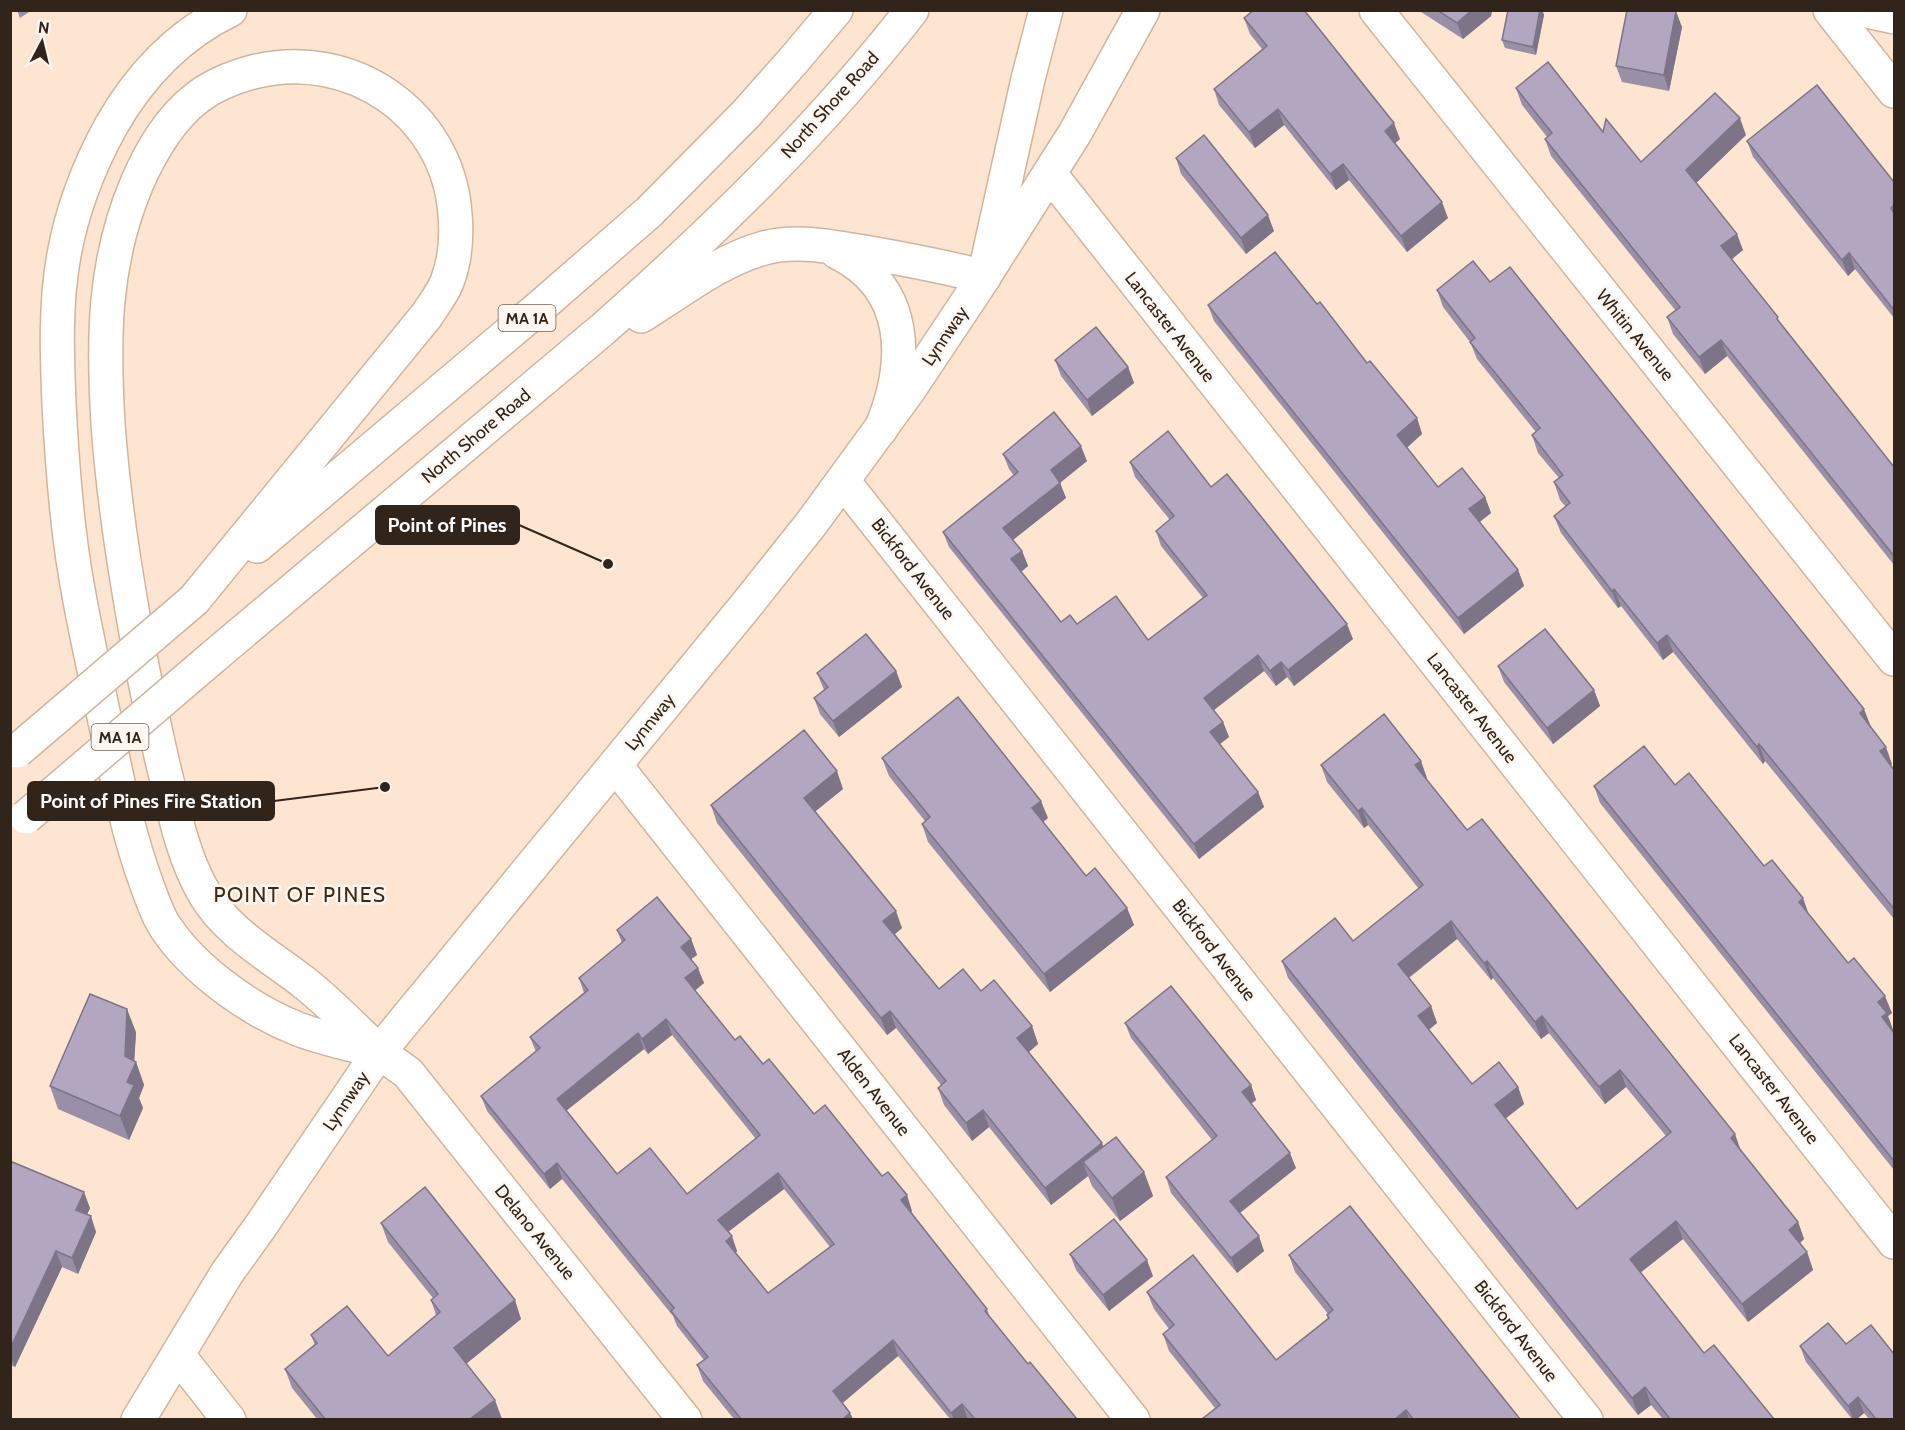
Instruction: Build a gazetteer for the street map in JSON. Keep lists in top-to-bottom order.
{
  "streets": {
    "main road": [
      "North Shore Road",
      "MA 1A",
      "Lancaster Avenue",
      "Whitin Avenue",
      "Lynnway",
      "Bickford Avenue",
      "Alden Avenue",
      "Delano Avenue"
    ]
  },
  "crossings": [
    ["Lancaster Avenue", "Lynnway"],
    ["Lynnway", "Bickford Avenue"],
    ["Lynnway", "Alden Avenue"],
    ["Lynnway", "Delano Avenue"]
  ],
  "districts": ["POINT OF PINES"],
  "places": ["Point of Pines", "Point of Pines Fire Station"],
  "north": "top"
}
